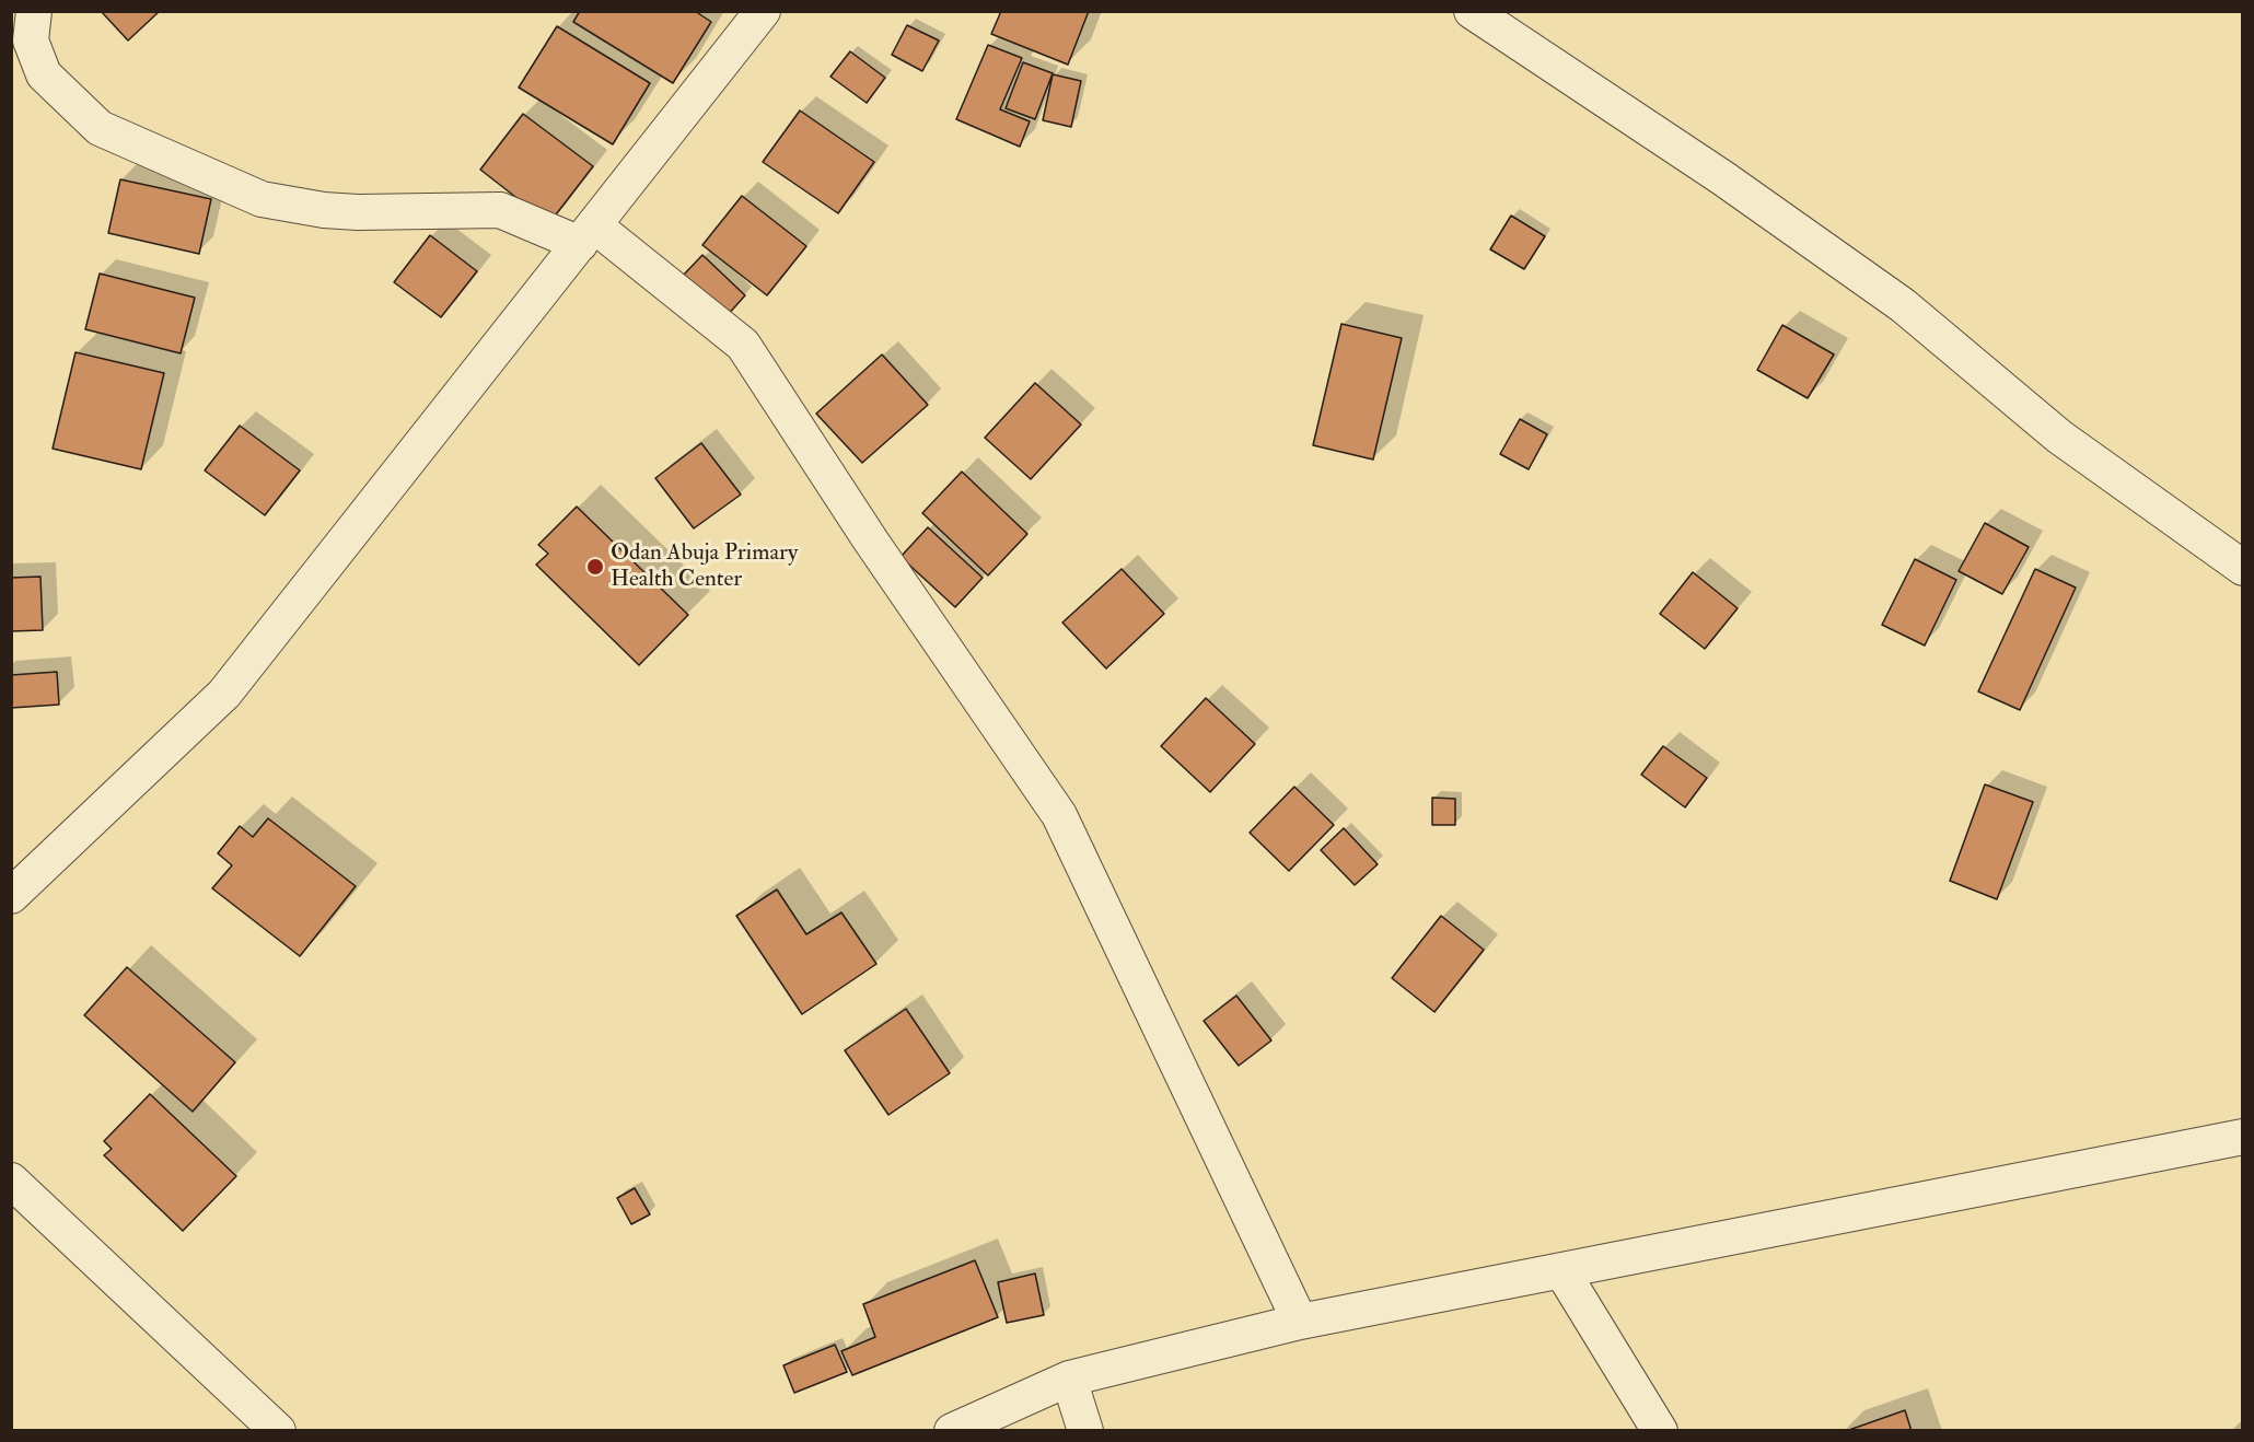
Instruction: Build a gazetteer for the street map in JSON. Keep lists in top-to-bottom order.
{
  "places": ["Odan Abuja Primary Health Center"]
}
